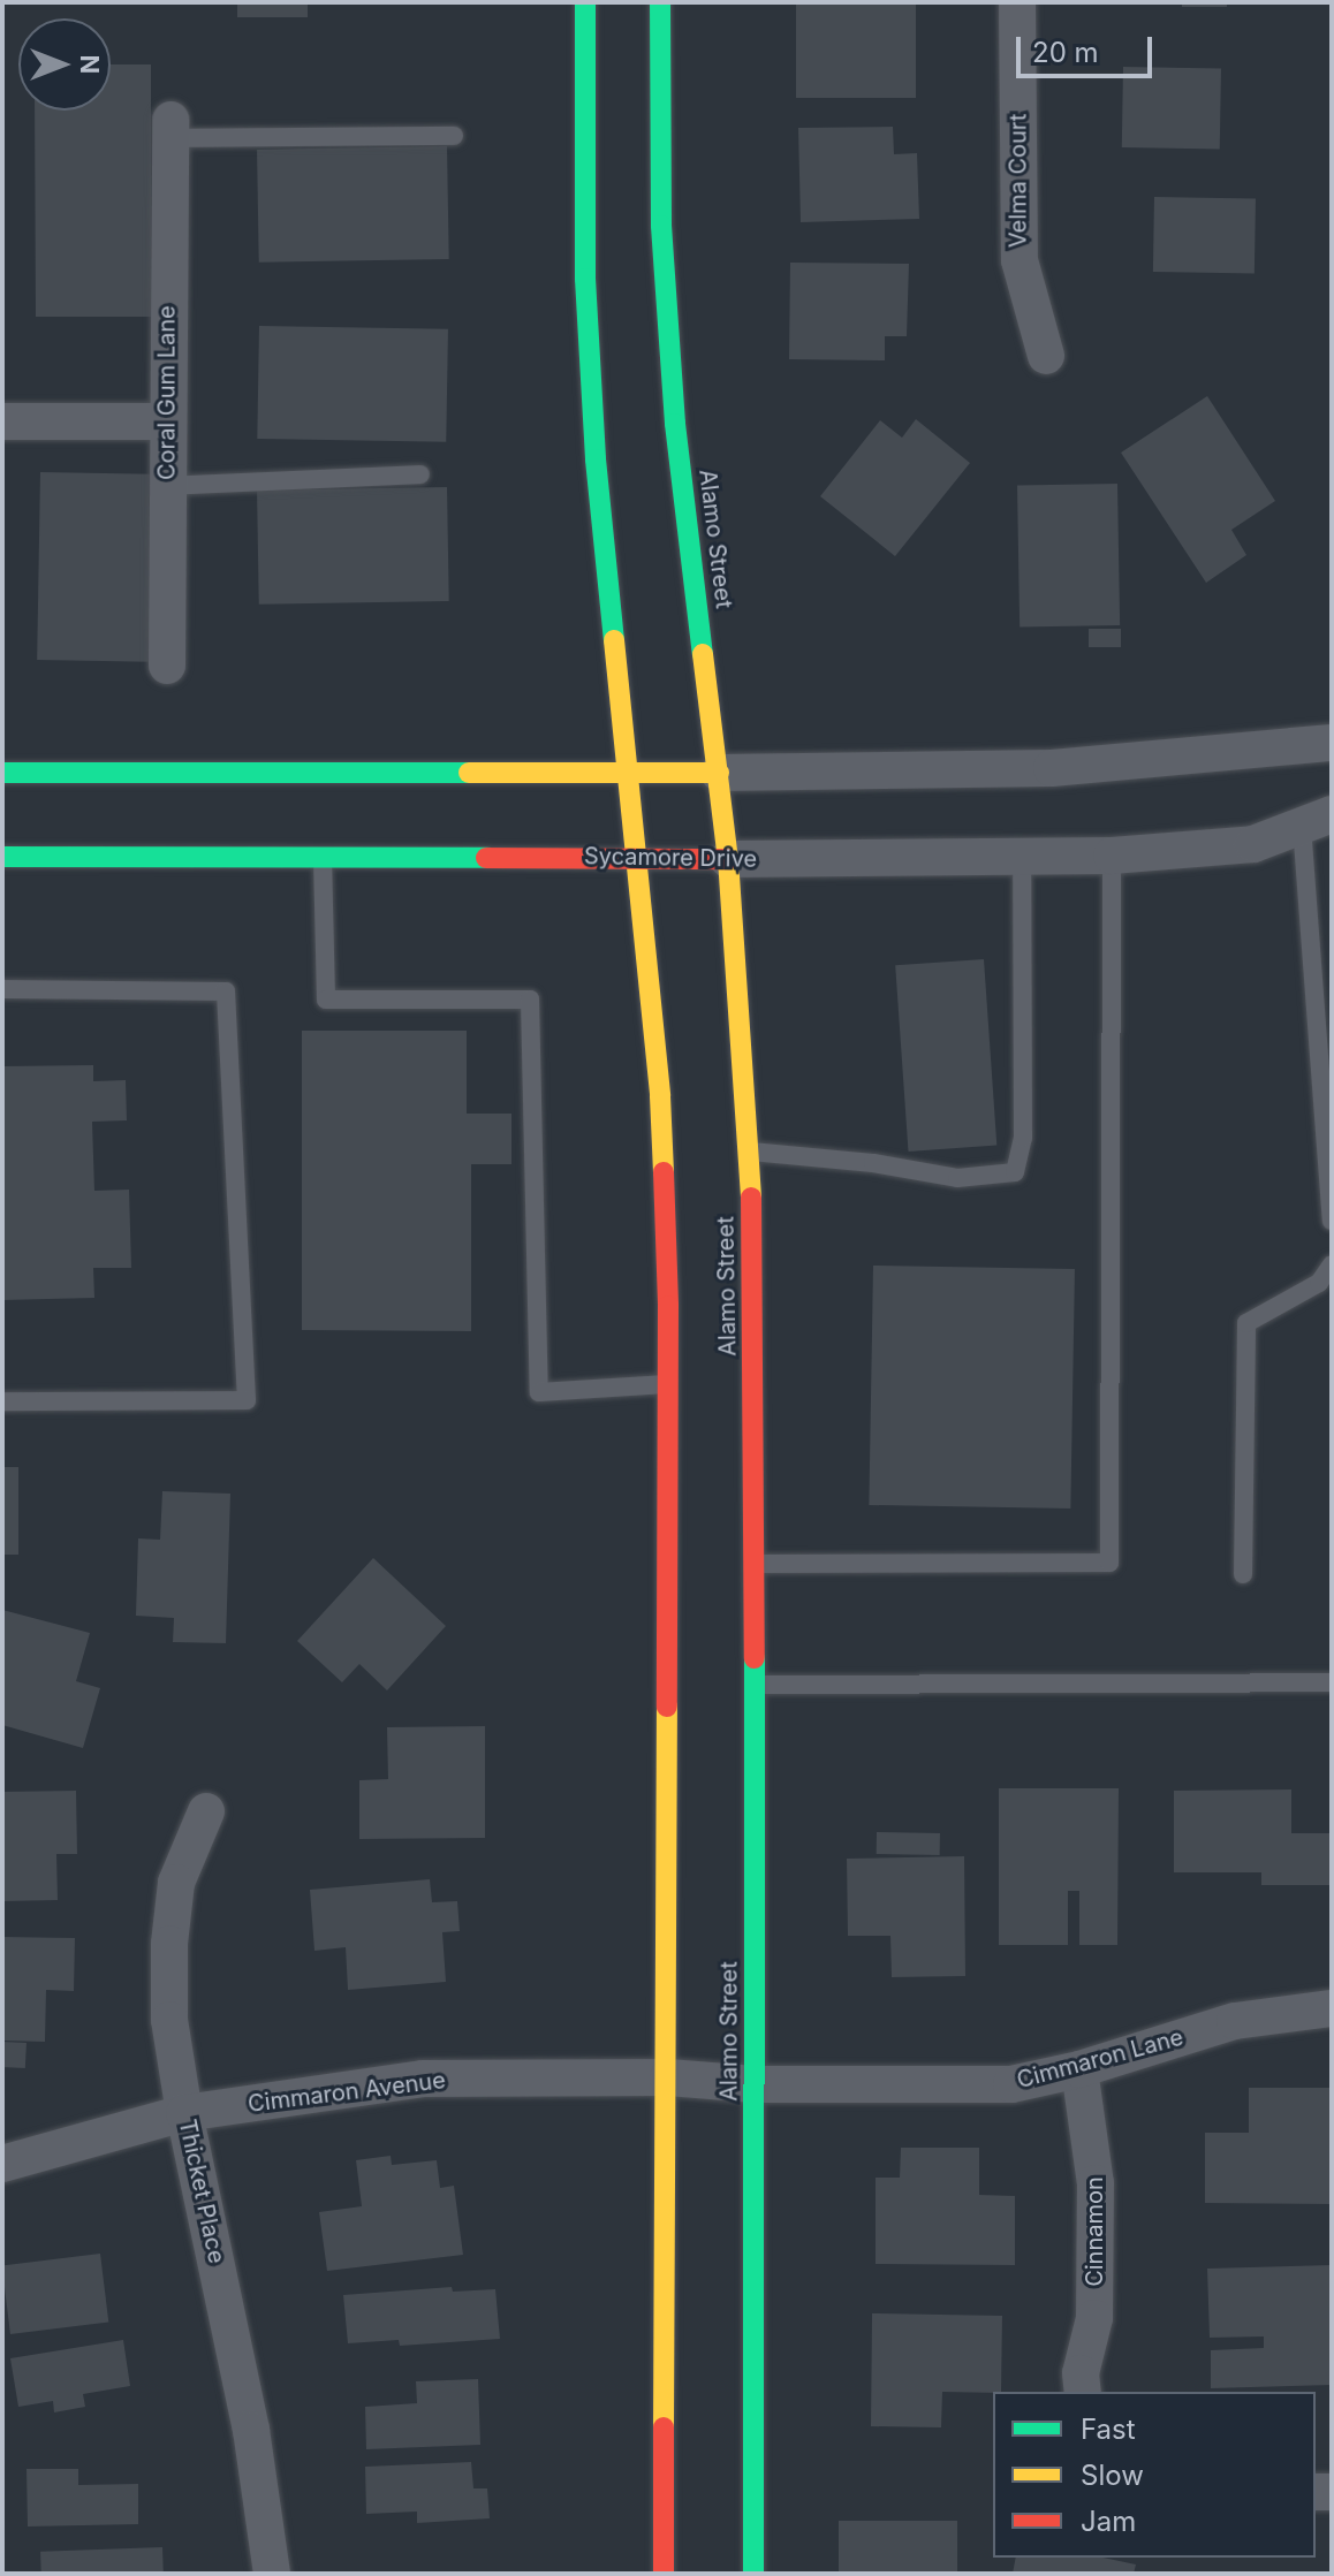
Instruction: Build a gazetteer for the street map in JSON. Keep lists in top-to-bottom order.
{
  "streets": {
    "main road": ["Alamo Street", "Sycamore Drive"],
    "street": [
      "Velma Court",
      "Coral Gum Lane",
      "Cimmaron Lane",
      "Cimmaron Avenue",
      "Thicket Place",
      "Cinnamon"
    ]
  },
  "crossings": [
    ["Alamo Street", "Sycamore Drive"],
    ["Alamo Street", "Cimmaron Lane"],
    ["Alamo Street", "Cimmaron Avenue"],
    ["Cimmaron Lane", "Cimmaron Avenue"],
    ["Cimmaron Lane", "Cinnamon"],
    ["Cimmaron Avenue", "Thicket Place"]
  ],
  "legend": ["Fast", "Slow", "Jam"],
  "scale_bar": "20 m",
  "north": "right"
}
